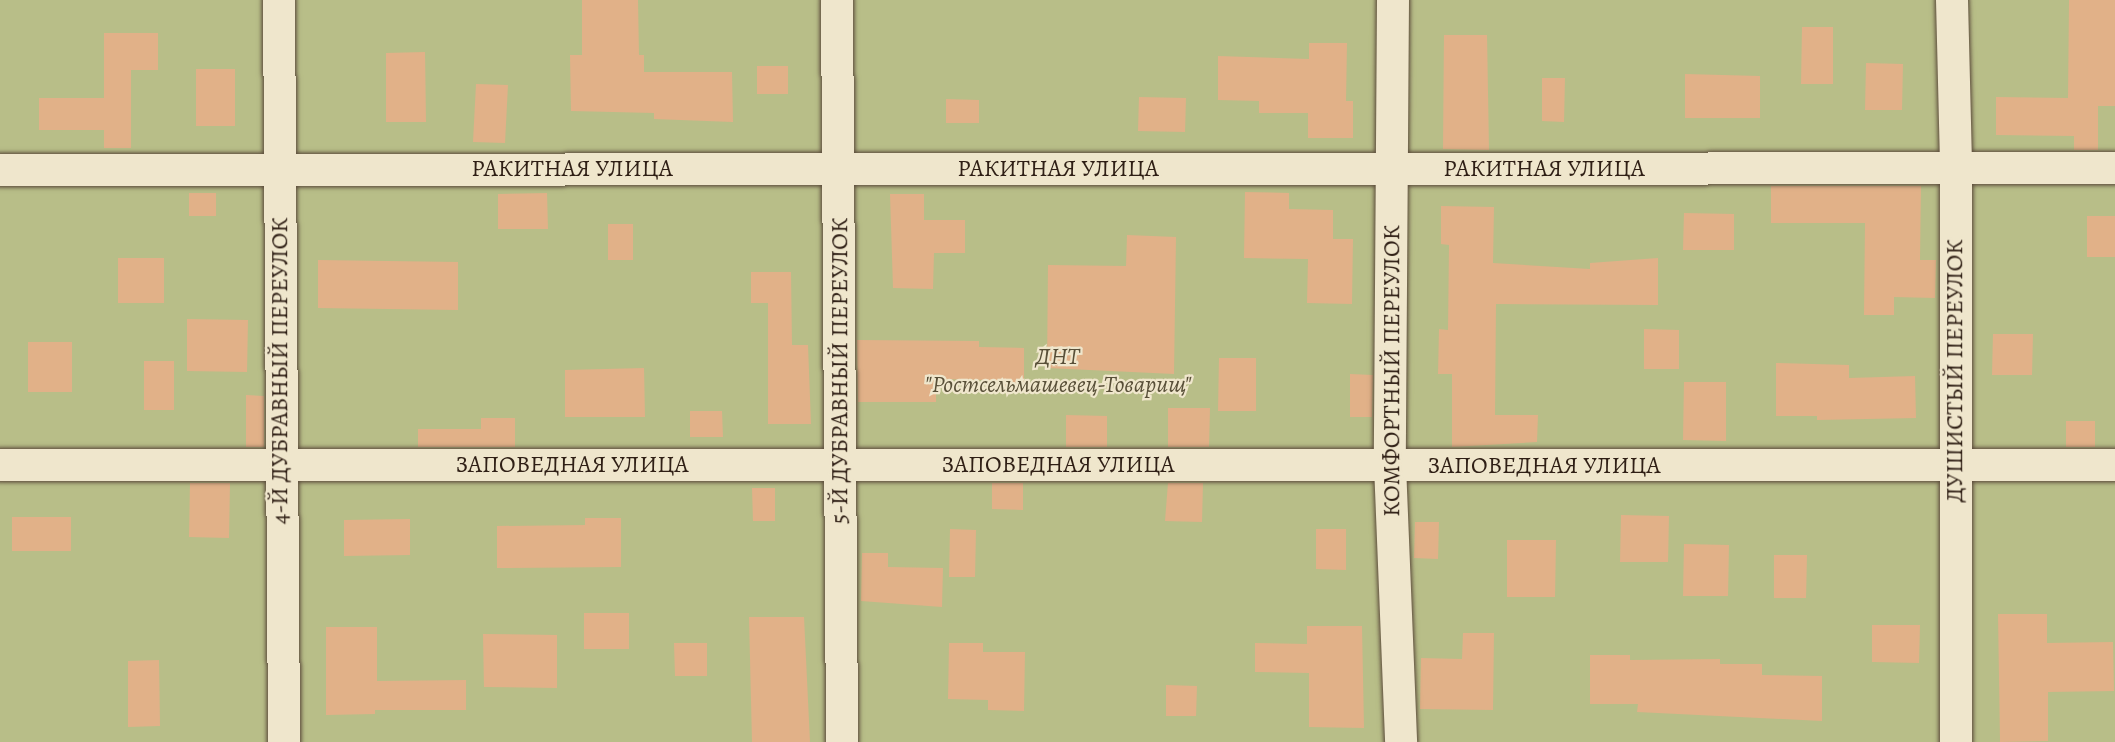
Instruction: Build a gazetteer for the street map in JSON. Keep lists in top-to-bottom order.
{
  "streets": {
    "lane": [
      "РАКИТНАЯ УЛИЦА",
      "4-Й ДУБРАВНЫЙ ПЕРЕУЛОК",
      "5-Й ДУБРАВНЫЙ ПЕРЕУЛОК",
      "КОМФОРТНЫЙ ПЕРЕУЛОК",
      "ДУШИСТЫЙ ПЕРЕУЛОК",
      "ЗАПОВЕДНАЯ УЛИЦА"
    ]
  },
  "crossings": [
    ["РАКИТНАЯ УЛИЦА", "4-Й ДУБРАВНЫЙ ПЕРЕУЛОК"],
    ["РАКИТНАЯ УЛИЦА", "5-Й ДУБРАВНЫЙ ПЕРЕУЛОК"],
    ["РАКИТНАЯ УЛИЦА", "КОМФОРТНЫЙ ПЕРЕУЛОК"],
    ["РАКИТНАЯ УЛИЦА", "ДУШИСТЫЙ ПЕРЕУЛОК"],
    ["4-Й ДУБРАВНЫЙ ПЕРЕУЛОК", "ЗАПОВЕДНАЯ УЛИЦА"],
    ["5-Й ДУБРАВНЫЙ ПЕРЕУЛОК", "ЗАПОВЕДНАЯ УЛИЦА"],
    ["КОМФОРТНЫЙ ПЕРЕУЛОК", "ЗАПОВЕДНАЯ УЛИЦА"],
    ["ДУШИСТЫЙ ПЕРЕУЛОК", "ЗАПОВЕДНАЯ УЛИЦА"]
  ],
  "parks": ["ДНТ \"Ростсельмашевец-Товарищ\""]
}
